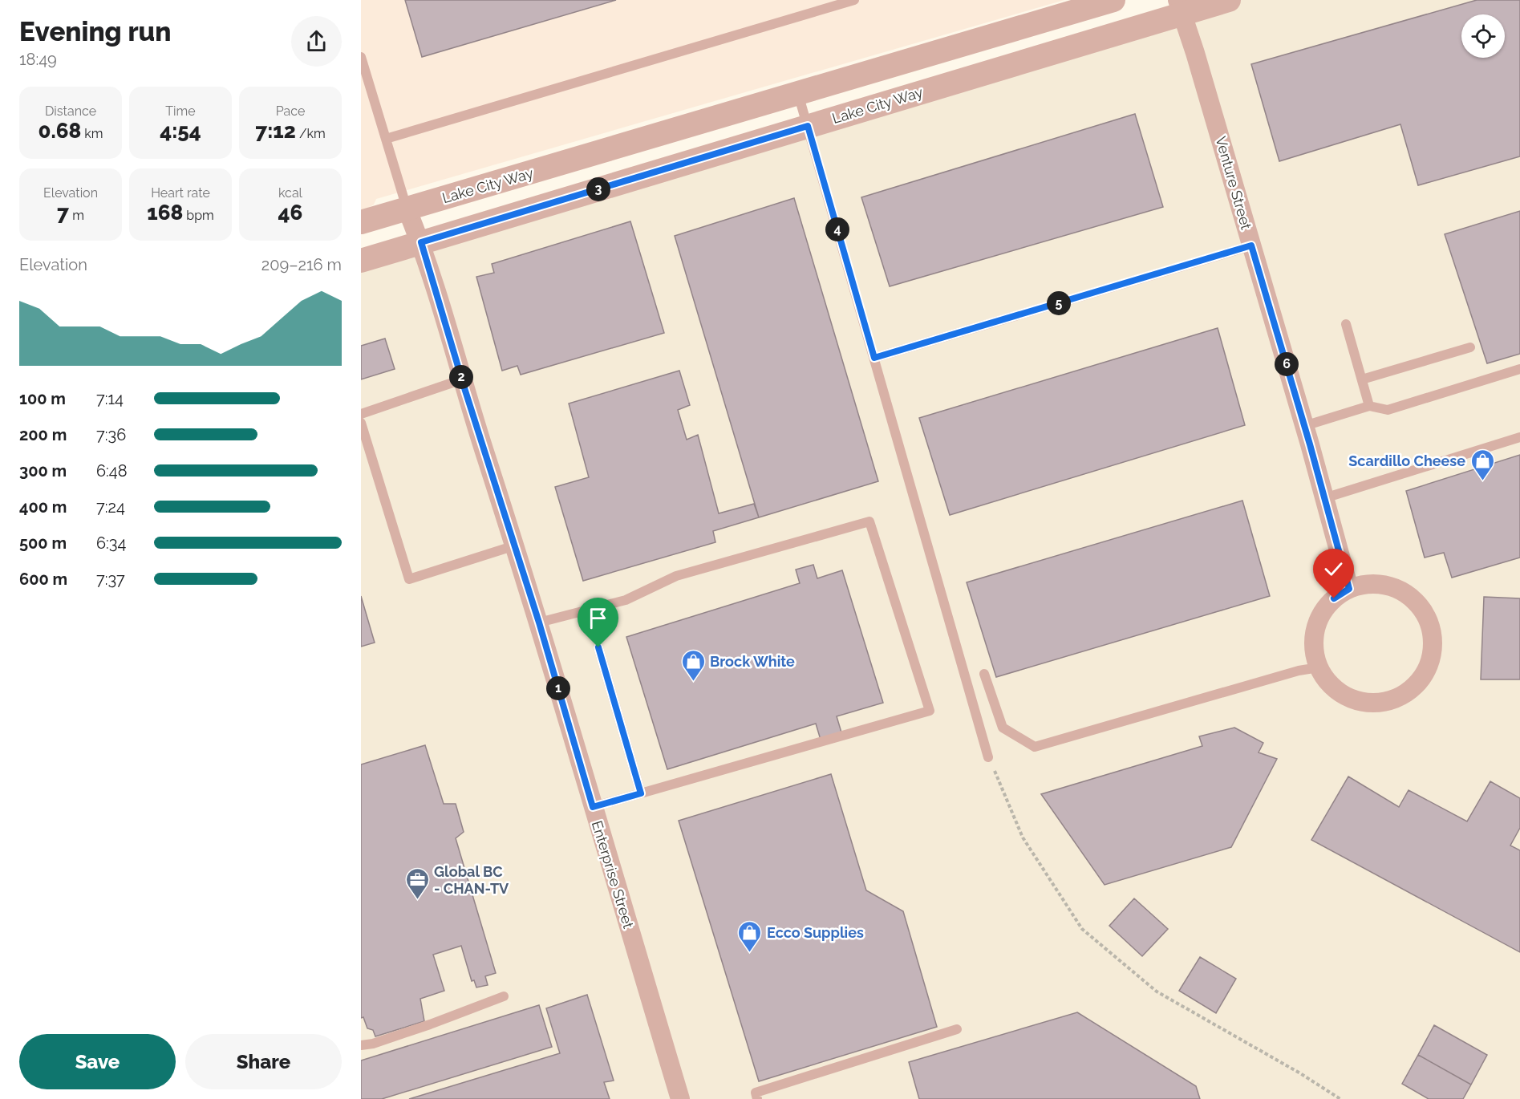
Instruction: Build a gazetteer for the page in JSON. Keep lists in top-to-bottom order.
{
  "streets": {
    "street": ["Lake City Way", "Venture Street", "Enterprise Street"]
  },
  "crossings": [
    ["Lake City Way", "Venture Street"],
    ["Lake City Way", "Enterprise Street"]
  ],
  "places": {
    "shop": ["Scardillo Cheese", "Brock White", "Ecco Supplies"],
    "office": ["Global BC - CHAN-TV"]
  },
  "page": {
    "heading": ["Evening run", "18:49"],
    "stats": [
      ["Distance", "0.68 km"],
      ["Time", "4:54"],
      ["Pace", "7:12 /km"],
      ["Elevation", "7 m"],
      ["Heart rate", "168 bpm"],
      ["kcal", "46"]
    ],
    "pins": [
      "3",
      "4",
      "5",
      "6",
      "2",
      "1"
    ],
    "chart": ["Elevation", "209–216 m"],
    "list": [
      {
        "name": "100 m",
        "note": "7:14"
      },
      {
        "name": "200 m",
        "note": "7:36"
      },
      {
        "name": "300 m",
        "note": "6:48"
      },
      {
        "name": "400 m",
        "note": "7:24"
      },
      {
        "name": "500 m",
        "note": "6:34"
      },
      {
        "name": "600 m",
        "note": "7:37"
      }
    ],
    "buttons": ["Save", "Share"]
  }
}
